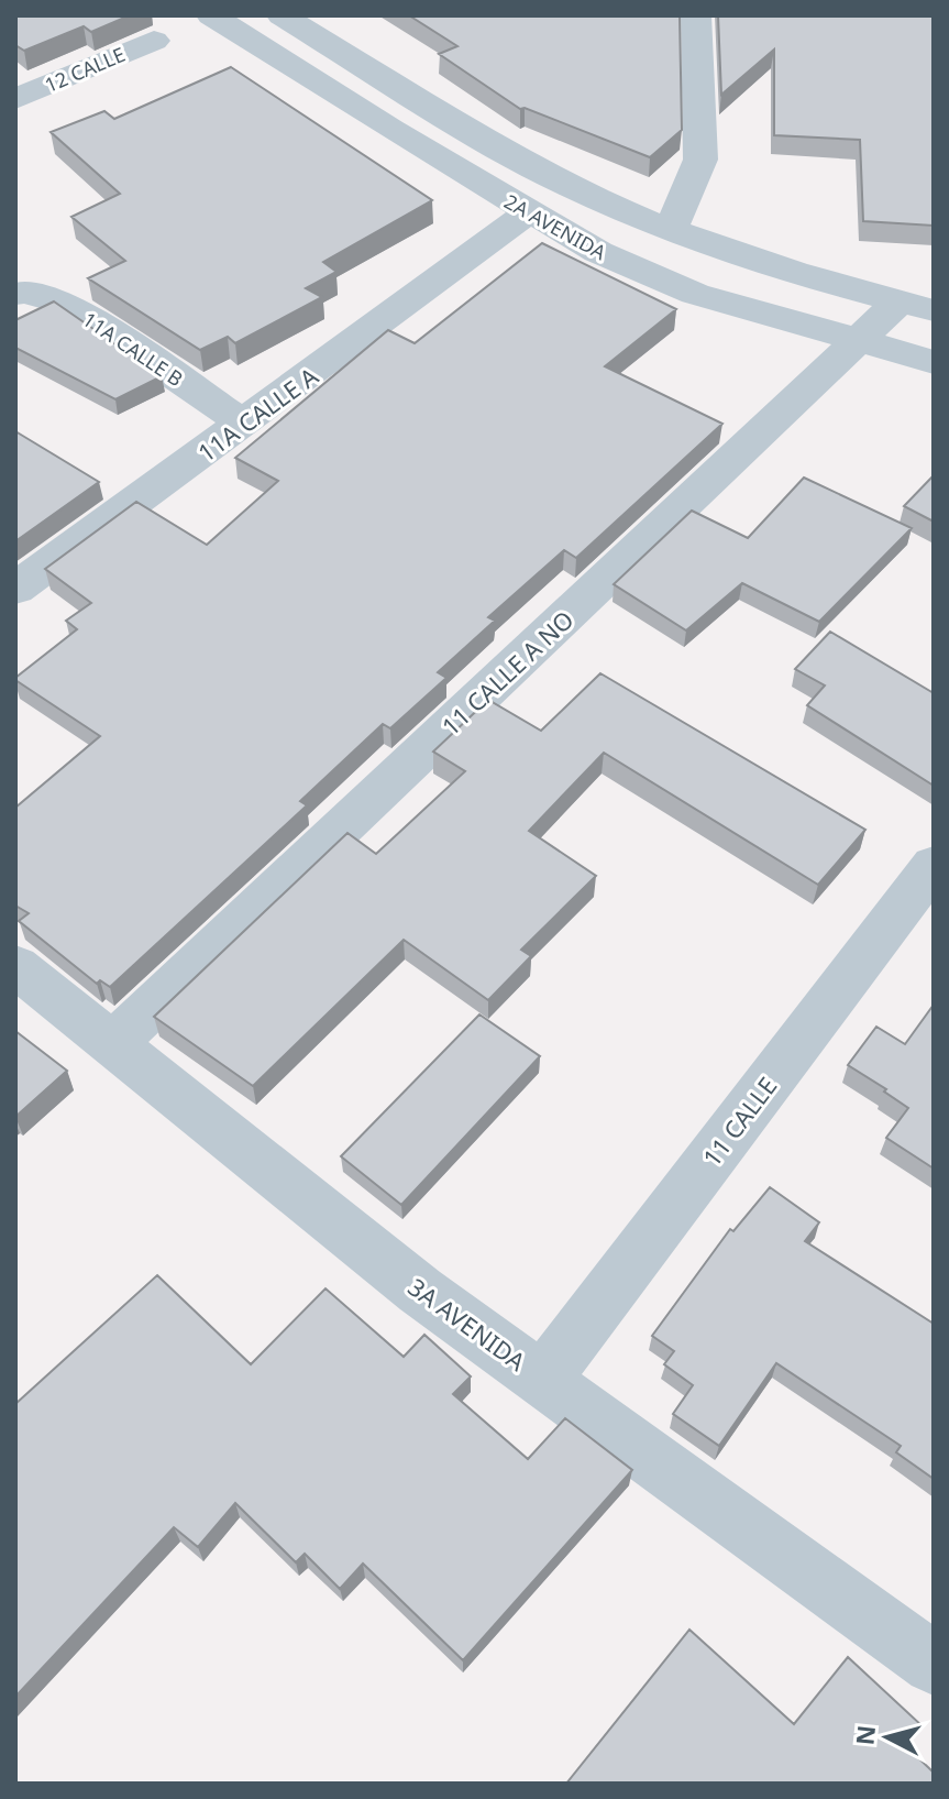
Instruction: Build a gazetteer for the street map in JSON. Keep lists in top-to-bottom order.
{
  "streets": {
    "street": [
      "12 CALLE",
      "2A AVENIDA",
      "11A CALLE B",
      "11A CALLE A",
      "11 CALLE A NO",
      "11 CALLE",
      "3A AVENIDA"
    ]
  },
  "crossings": [
    ["2A AVENIDA", "11A CALLE A"],
    ["2A AVENIDA", "11 CALLE A NO"],
    ["11A CALLE B", "11A CALLE A"],
    ["11 CALLE A NO", "3A AVENIDA"],
    ["11 CALLE", "3A AVENIDA"]
  ],
  "north": "left"
}
